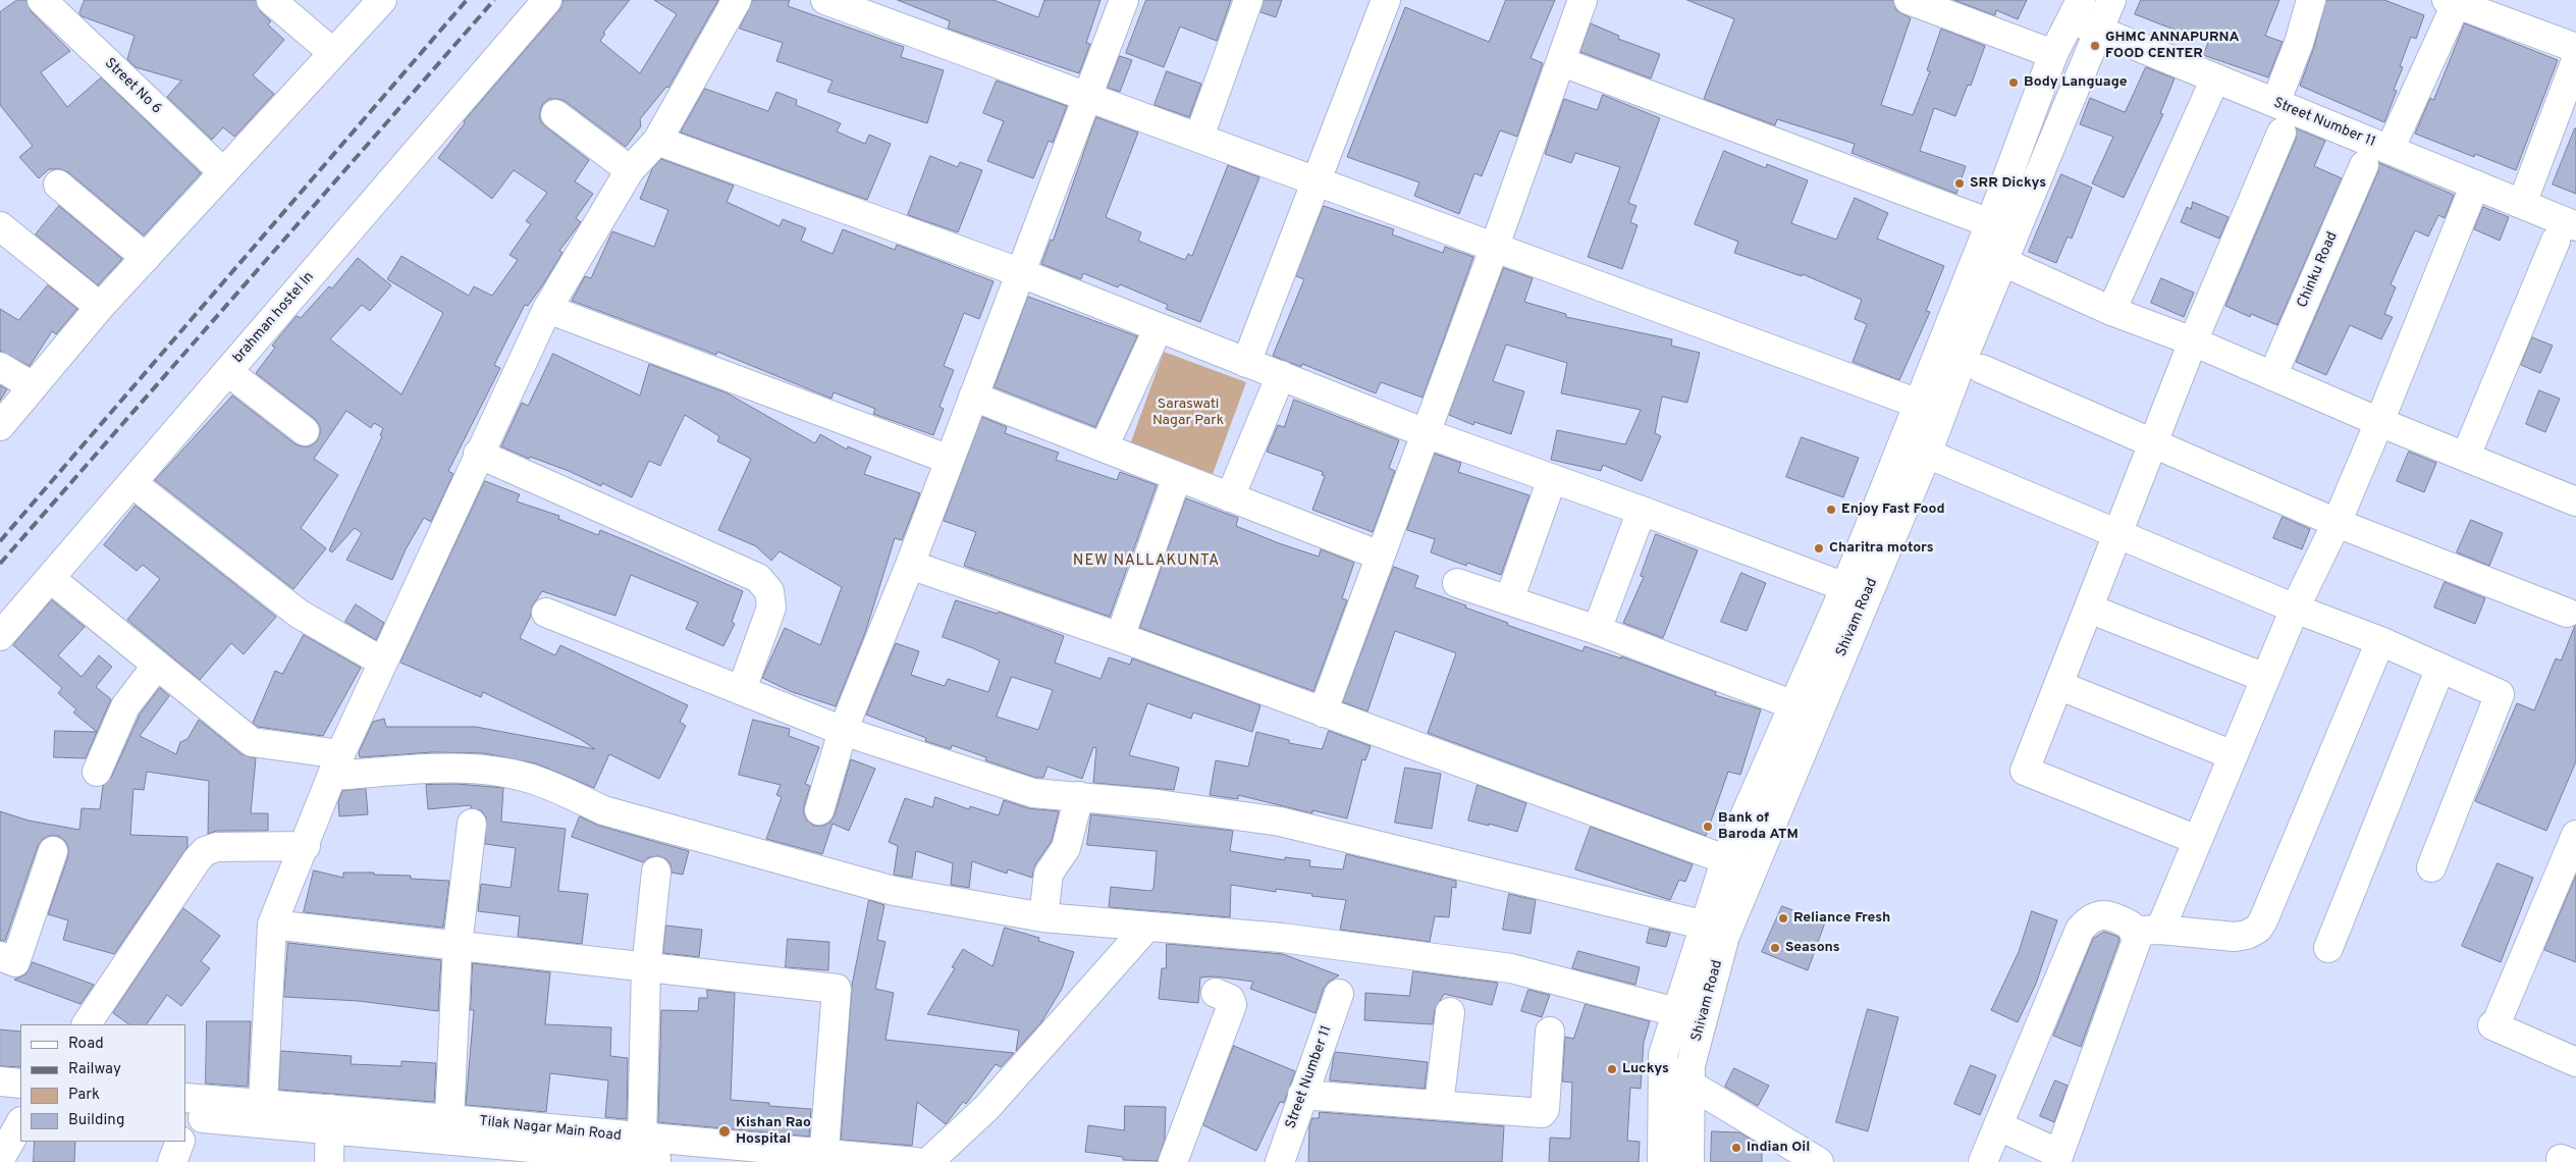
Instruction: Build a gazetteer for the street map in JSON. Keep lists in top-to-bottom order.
{
  "streets": {
    "street": [
      "Street No 6",
      "Street Number 11",
      "Chinku Road",
      "brahman hostel ln",
      "Shivam Road",
      "Tilak Nagar Main Road"
    ]
  },
  "crossings": [
    ["Street Number 11", "Shivam Road"]
  ],
  "districts": ["NEW NALLAKUNTA"],
  "parks": ["Saraswati Nagar Park"],
  "places": [
    "GHMC ANNAPURNA FOOD CENTER",
    "Body Language",
    "SRR Dickys",
    "Enjoy Fast Food",
    "Charitra motors",
    "Bank of Baroda ATM",
    "Reliance Fresh",
    "Seasons",
    "Luckys",
    "Kishan Rao Hospital",
    "Indian Oil"
  ],
  "legend": [
    "Road",
    "Railway",
    "Park",
    "Building"
  ]
}
